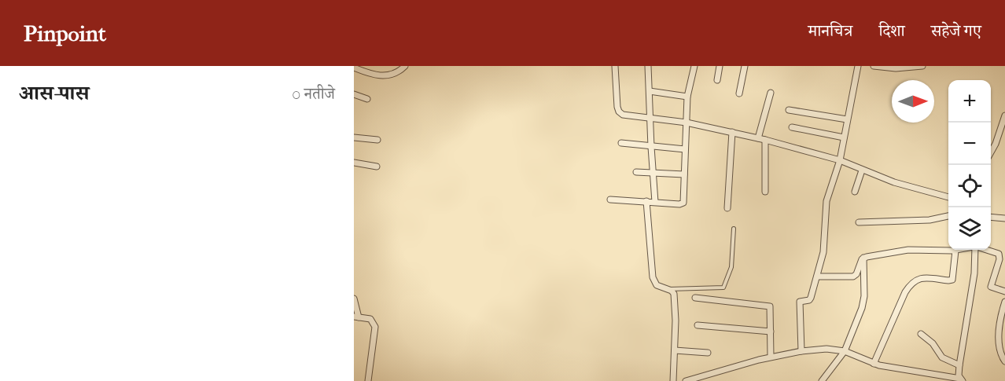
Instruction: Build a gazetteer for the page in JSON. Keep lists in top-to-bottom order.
{
  "north": "right",
  "page": {
    "header": "Pinpoint",
    "nav": ["मानचित्र", "दिशा", "सहेजे गए"],
    "heading": ["आस-पास", "0 नतीजे"],
    "map_buttons": ["+", "−"]
  }
}
